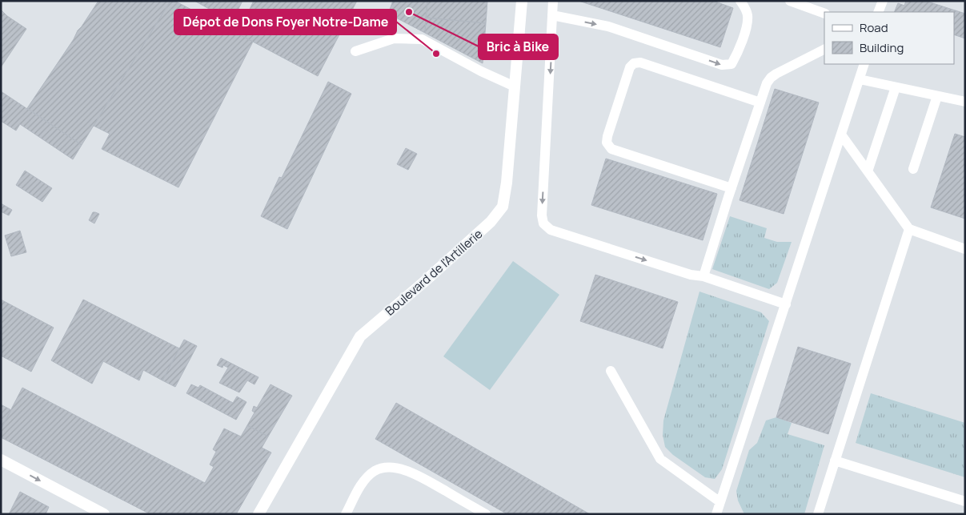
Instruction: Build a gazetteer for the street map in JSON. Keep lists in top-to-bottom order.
{
  "streets": {
    "street": ["Boulevard de l'Artillerie"]
  },
  "places": ["Bric à Bike", "Dépot de Dons Foyer Notre-Dame"],
  "legend": ["Road", "Building"]
}
